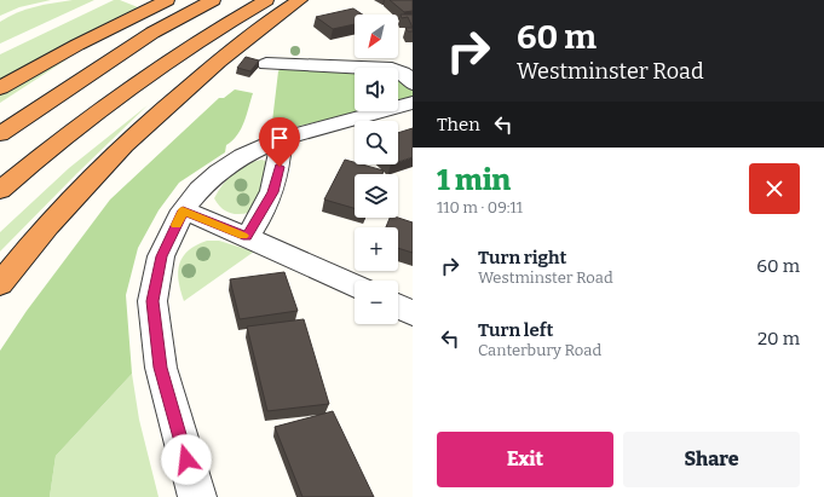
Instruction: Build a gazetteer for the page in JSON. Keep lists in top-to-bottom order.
{
  "north": "bottom left",
  "page": {
    "turn": ["60 m", "Westminster Road"],
    "map_buttons": ["+", "−"],
    "then": "Then",
    "heading": ["1 min", "110 m · 09:11"],
    "list": [
      {
        "name": "Turn right",
        "note": "Westminster Road",
        "value": "60 m"
      },
      {
        "name": "Turn left",
        "note": "Canterbury Road",
        "value": "20 m"
      }
    ],
    "buttons": ["Exit", "Share"]
  }
}
